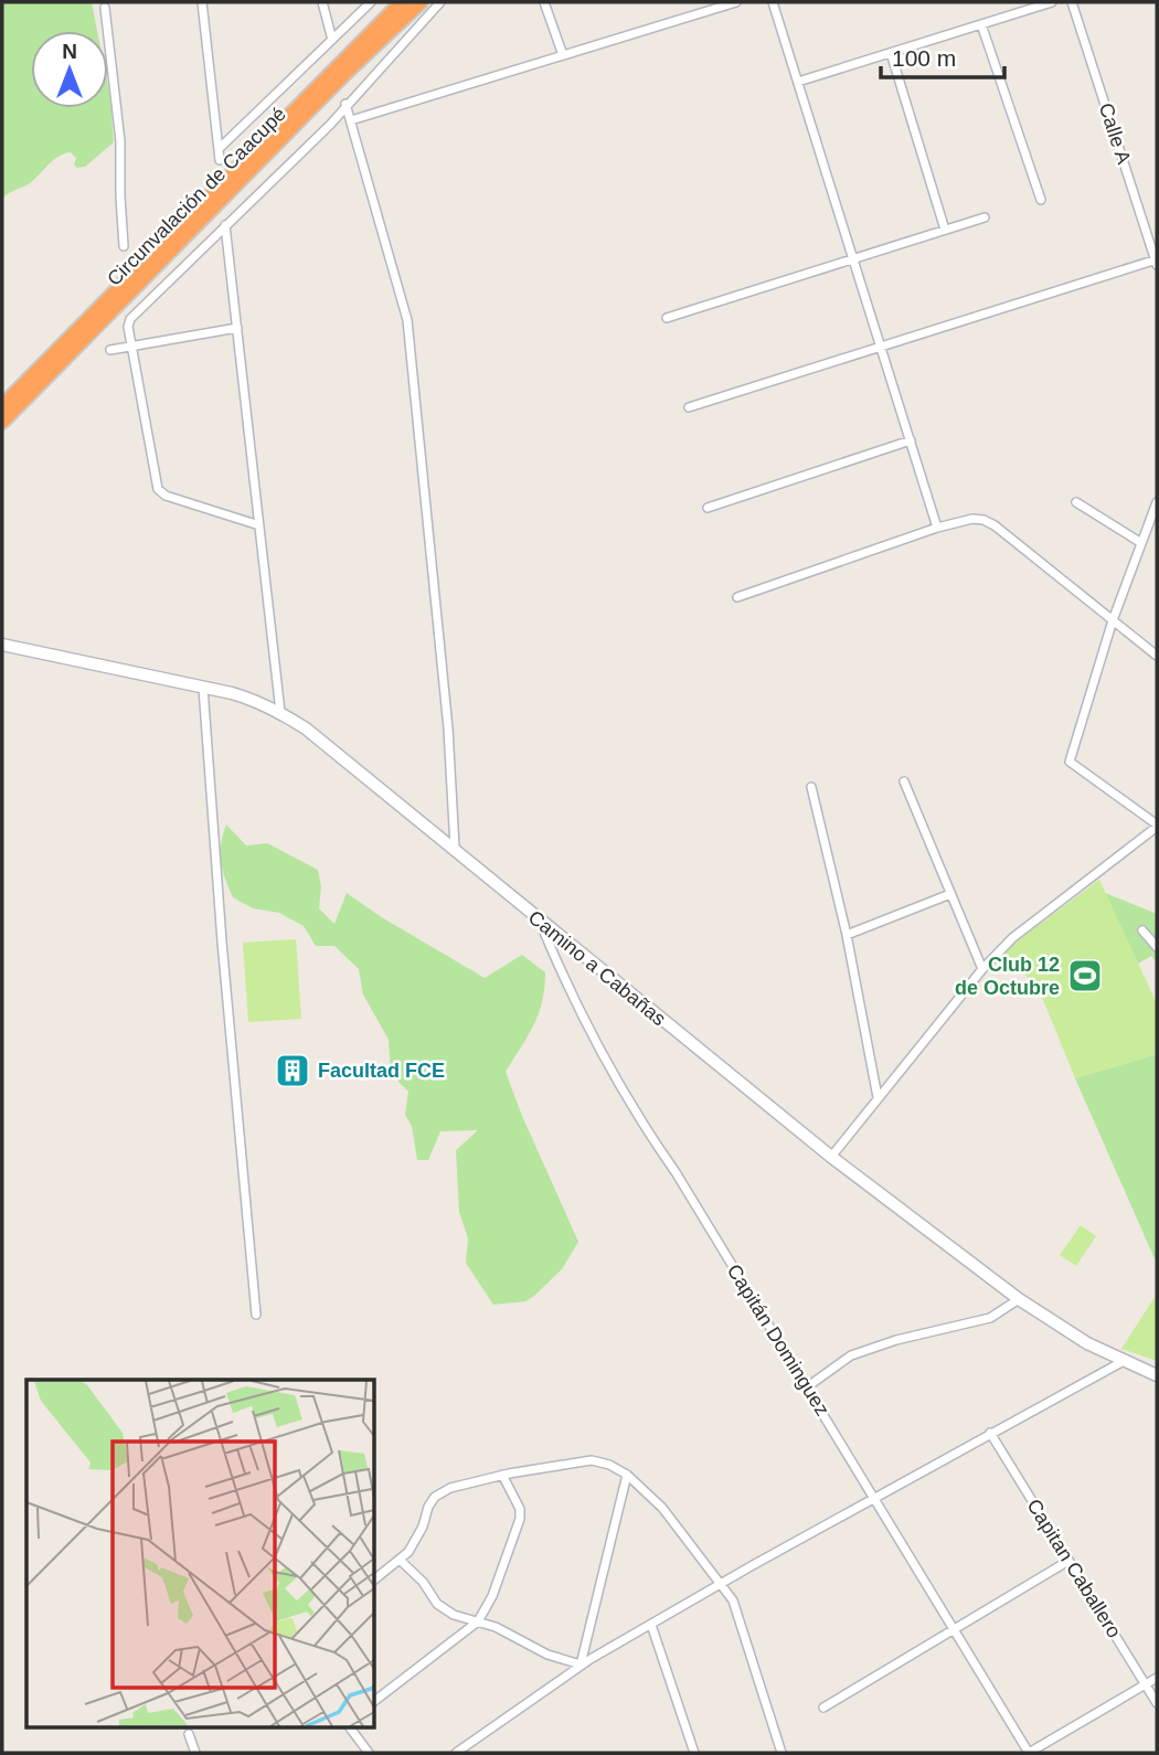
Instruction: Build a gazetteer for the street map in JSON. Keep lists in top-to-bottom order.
{
  "streets": {
    "highway": ["Circunvalación de Caacupé"],
    "street": [
      "Calle A",
      "Camino a Cabañas",
      "Capitán Dominguez",
      "Capitan Caballero"
    ]
  },
  "crossings": [
    ["Camino a Cabañas", "Capitán Dominguez"]
  ],
  "places": {
    "sports": ["Club 12 de Octubre"],
    "building": ["Facultad FCE"]
  },
  "scale_bar": "100 m",
  "north": "top"
}
